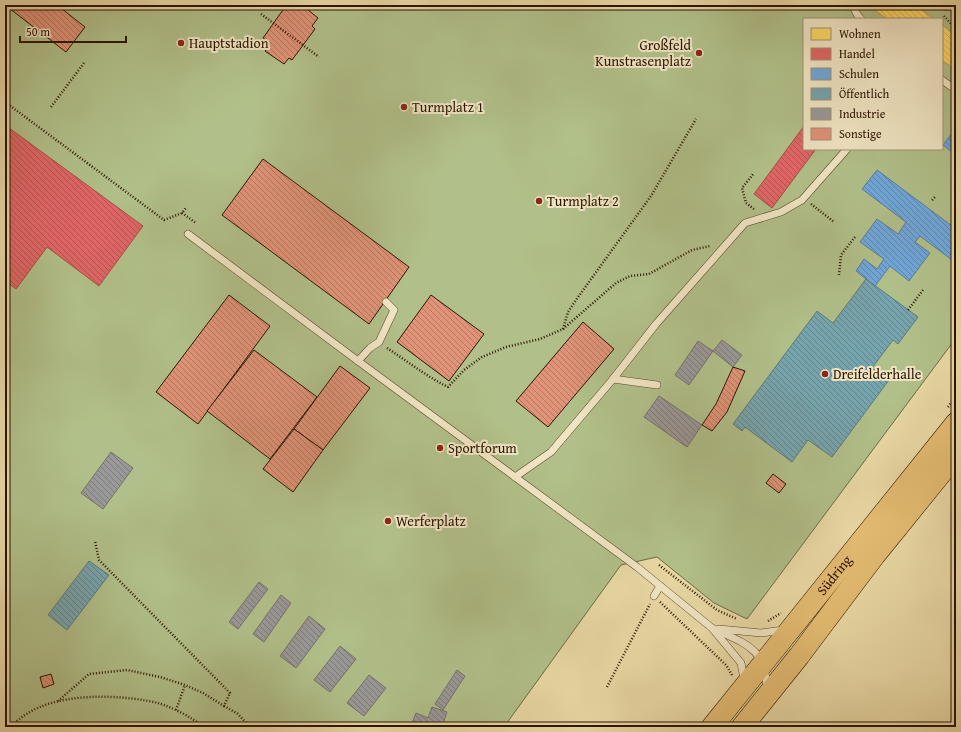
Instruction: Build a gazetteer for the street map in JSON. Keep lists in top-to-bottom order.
{
  "streets": {
    "main road": ["Südring"]
  },
  "places": [
    "Hauptstadion",
    "Großfeld Kunstrasenplatz",
    "Turmplatz 1",
    "Turmplatz 2",
    "Dreifelderhalle",
    "Sportforum",
    "Werferplatz"
  ],
  "legend": [
    "Wohnen",
    "Handel",
    "Schulen",
    "Öffentlich",
    "Industrie",
    "Sonstige"
  ],
  "scale_bar": "50 m"
}
